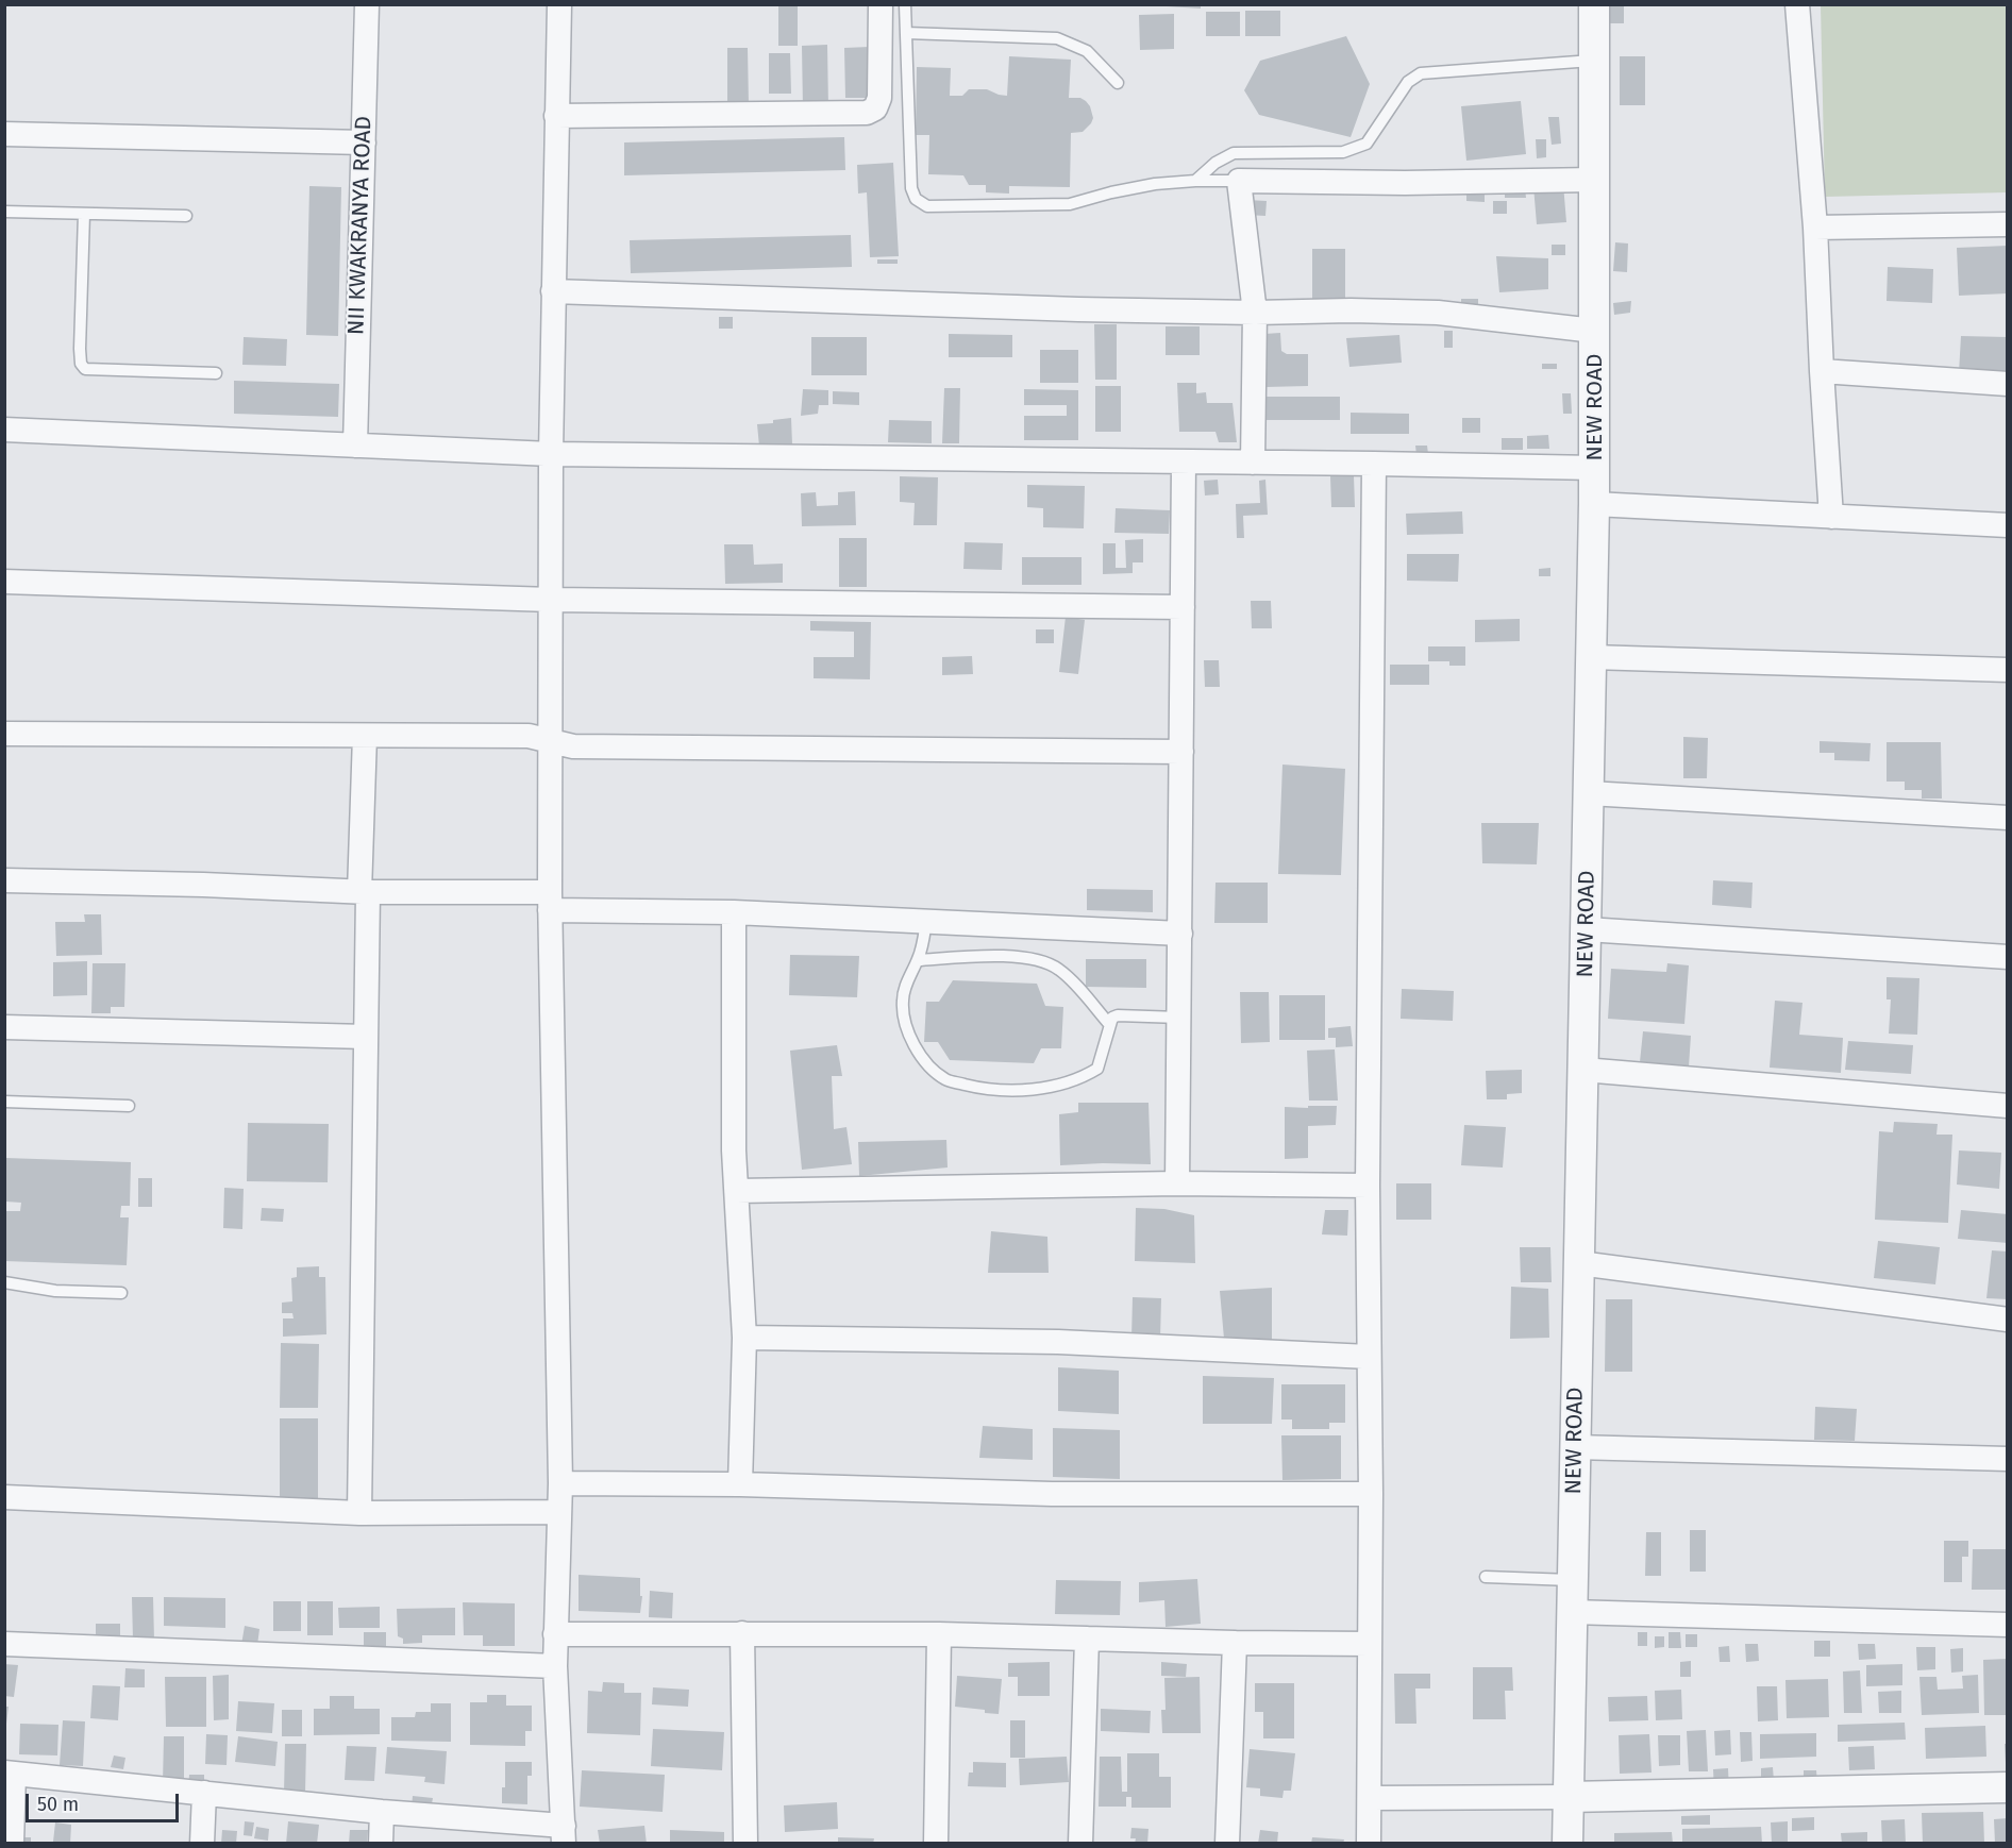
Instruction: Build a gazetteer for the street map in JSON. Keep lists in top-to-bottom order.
{
  "streets": {
    "street": ["NII KWAKRANYA ROAD", "NEW ROAD"]
  },
  "scale_bar": "50 m"
}
